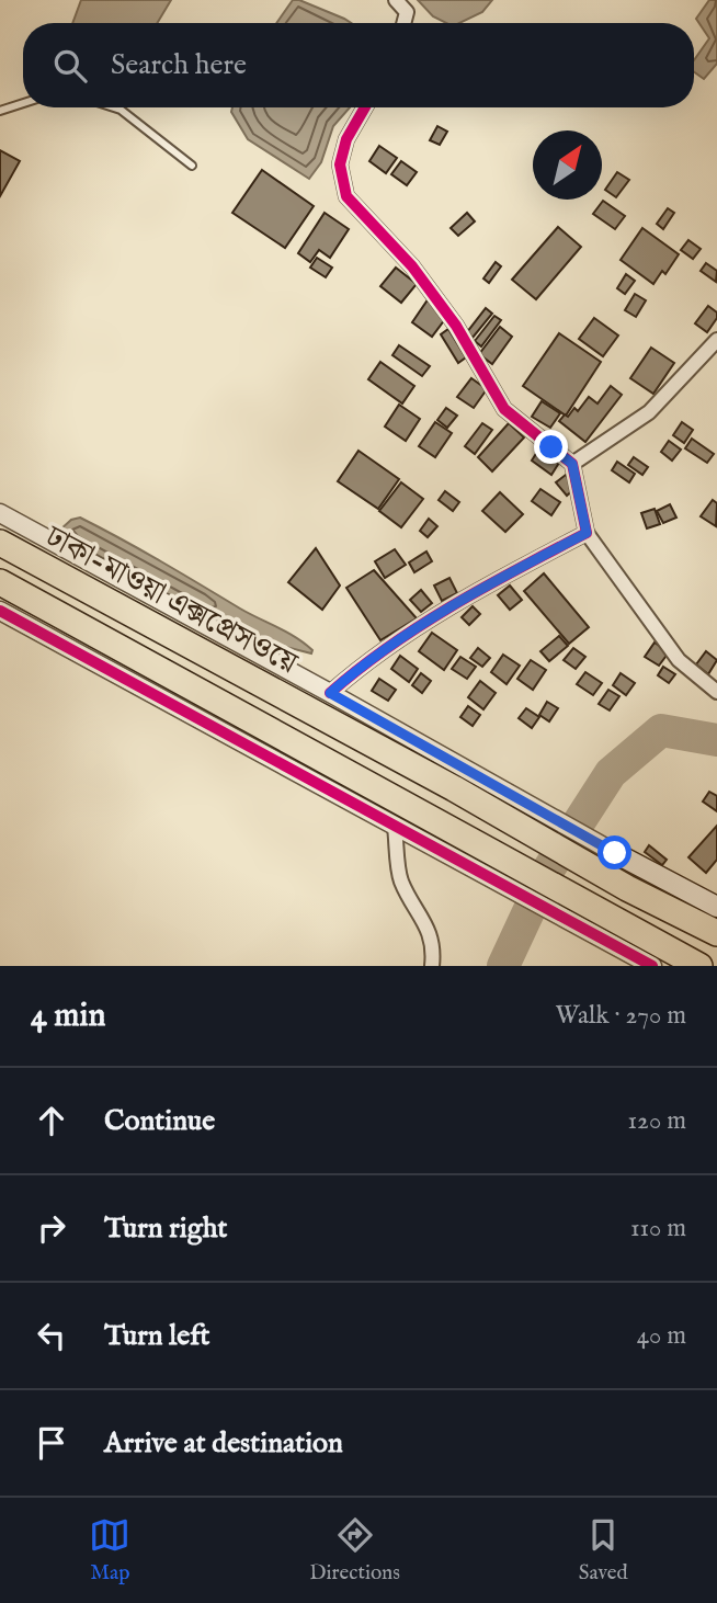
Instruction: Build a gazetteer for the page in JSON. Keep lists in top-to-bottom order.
{
  "streets": {
    "highway": ["ঢাকা-মাওয়া এক্সপ্রেসওয়ে"]
  },
  "north": "top right",
  "page": {
    "search": "Search here",
    "heading": ["4 min", "Walk · 270 m"],
    "list": [
      ["Continue", "120 m"],
      ["Turn right", "110 m"],
      ["Turn left", "40 m"],
      "Arrive at destination"
    ],
    "nav": ["Map", "Directions", "Saved"]
  }
}
